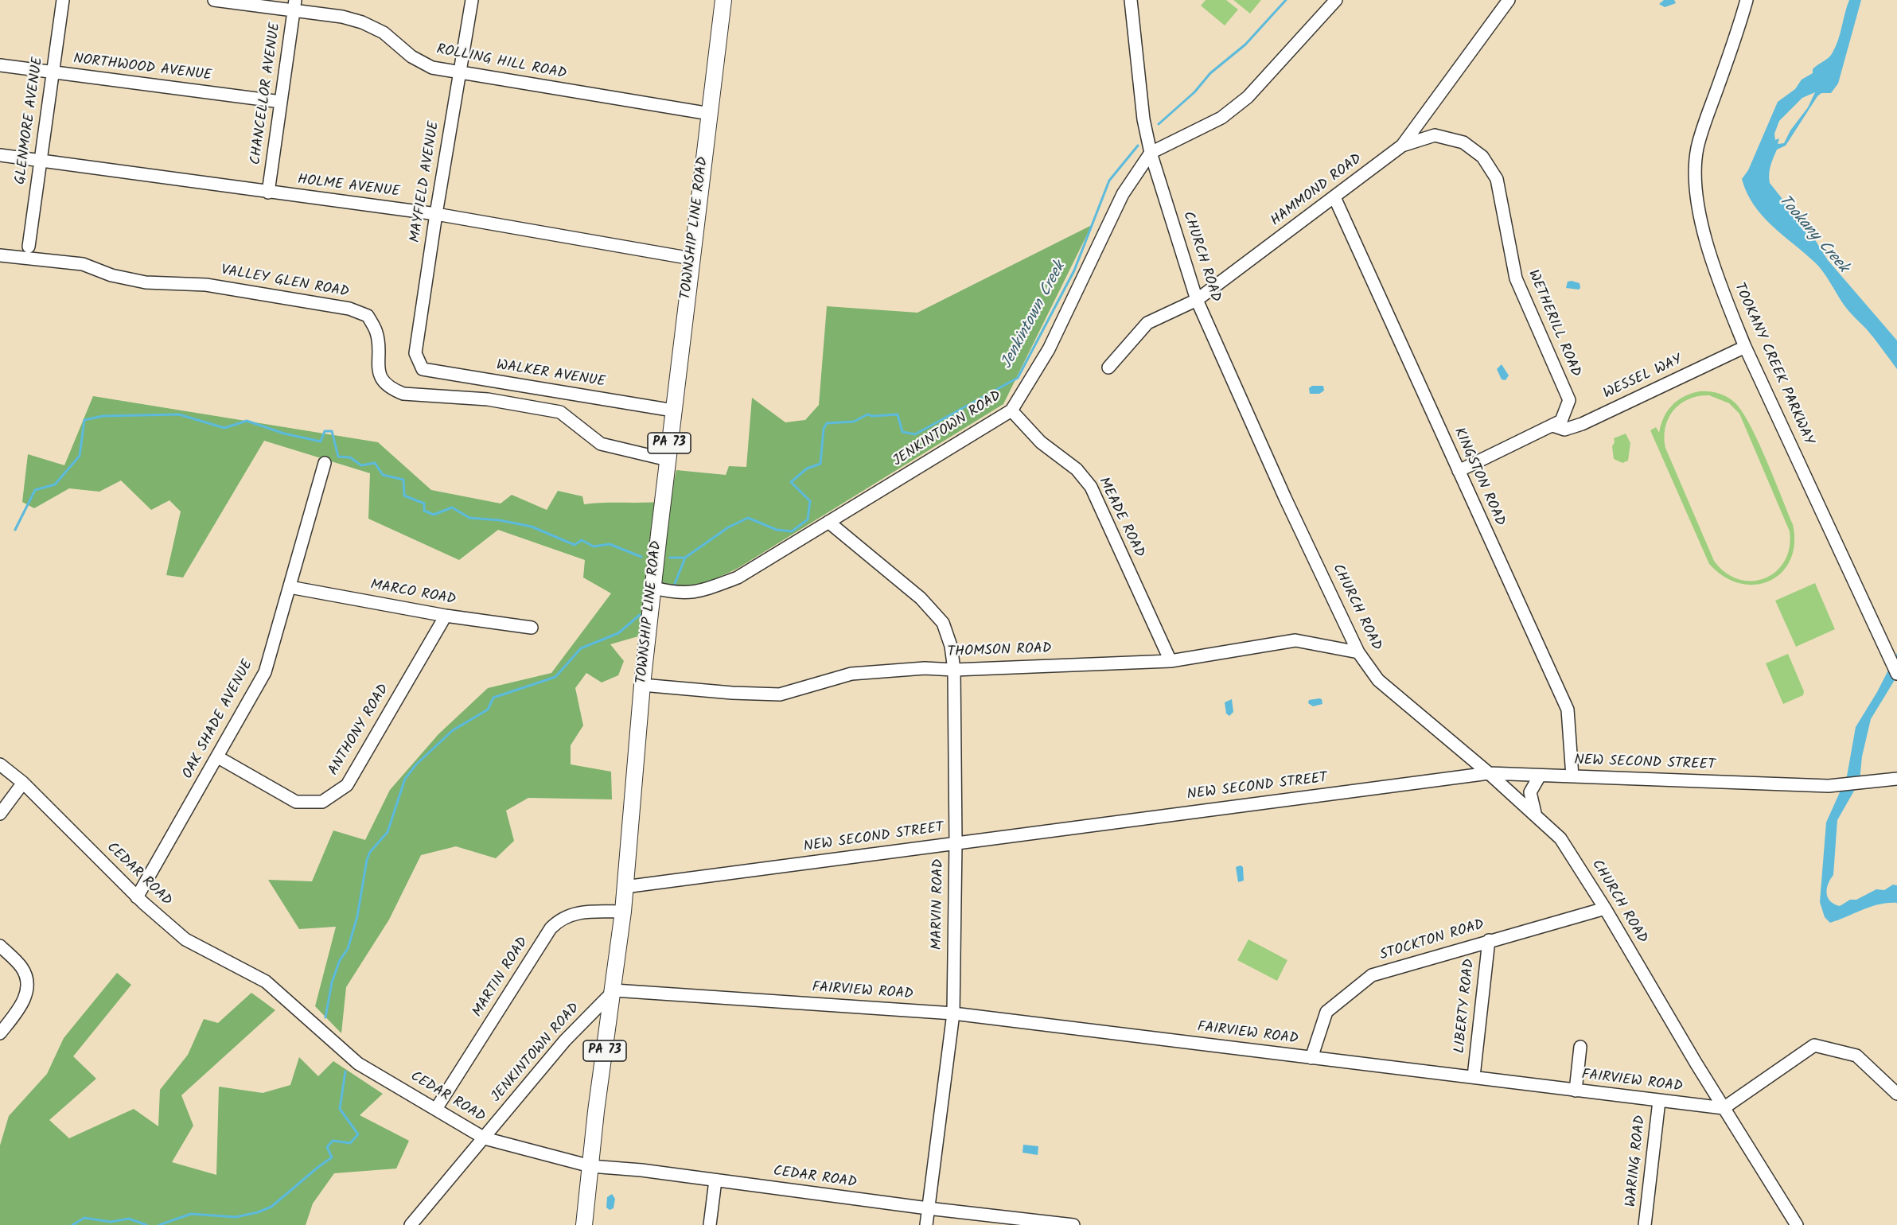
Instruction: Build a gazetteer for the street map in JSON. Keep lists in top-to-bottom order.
{
  "streets": {
    "main road": ["TOWNSHIP LINE ROAD", "PA 73"],
    "street": [
      "ROLLING HILL ROAD",
      "NORTHWOOD AVENUE",
      "CHANCELLOR AVENUE",
      "GLENMORE AVENUE",
      "MAYFIELD AVENUE",
      "HOLME AVENUE",
      "HAMMOND ROAD",
      "CHURCH ROAD",
      "VALLEY GLEN ROAD",
      "WETHERILL ROAD",
      "TOOKANY CREEK PARKWAY",
      "WALKER AVENUE",
      "WESSEL WAY",
      "JENKINTOWN ROAD",
      "KINGSTON ROAD",
      "MEADE ROAD",
      "MARCO ROAD",
      "THOMSON ROAD",
      "OAK SHADE AVENUE",
      "ANTHONY ROAD",
      "NEW SECOND STREET",
      "CEDAR ROAD",
      "MARVIN ROAD",
      "STOCKTON ROAD",
      "MARTIN ROAD",
      "FAIRVIEW ROAD",
      "LIBERTY ROAD",
      "WARING ROAD"
    ]
  },
  "crossings": [
    ["ROLLING HILL ROAD", "CHANCELLOR AVENUE"],
    ["ROLLING HILL ROAD", "MAYFIELD AVENUE"],
    ["ROLLING HILL ROAD", "TOWNSHIP LINE ROAD"],
    ["NORTHWOOD AVENUE", "CHANCELLOR AVENUE"],
    ["NORTHWOOD AVENUE", "GLENMORE AVENUE"],
    ["CHANCELLOR AVENUE", "HOLME AVENUE"],
    ["GLENMORE AVENUE", "HOLME AVENUE"],
    ["MAYFIELD AVENUE", "HOLME AVENUE"],
    ["MAYFIELD AVENUE", "WALKER AVENUE"],
    ["HOLME AVENUE", "TOWNSHIP LINE ROAD"],
    ["HAMMOND ROAD", "CHURCH ROAD"],
    ["HAMMOND ROAD", "WETHERILL ROAD"],
    ["HAMMOND ROAD", "KINGSTON ROAD"],
    ["TOWNSHIP LINE ROAD", "VALLEY GLEN ROAD"],
    ["TOWNSHIP LINE ROAD", "WALKER AVENUE"],
    ["TOWNSHIP LINE ROAD", "JENKINTOWN ROAD"],
    ["TOWNSHIP LINE ROAD", "THOMSON ROAD"],
    ["TOWNSHIP LINE ROAD", "NEW SECOND STREET"],
    ["TOWNSHIP LINE ROAD", "CEDAR ROAD"],
    ["TOWNSHIP LINE ROAD", "MARTIN ROAD"],
    ["TOWNSHIP LINE ROAD", "FAIRVIEW ROAD"],
    ["CHURCH ROAD", "JENKINTOWN ROAD"],
    ["CHURCH ROAD", "THOMSON ROAD"],
    ["CHURCH ROAD", "NEW SECOND STREET"],
    ["CHURCH ROAD", "STOCKTON ROAD"],
    ["CHURCH ROAD", "FAIRVIEW ROAD"],
    ["WETHERILL ROAD", "WESSEL WAY"],
    ["WETHERILL ROAD", "KINGSTON ROAD"],
    ["TOOKANY CREEK PARKWAY", "WESSEL WAY"],
    ["JENKINTOWN ROAD", "MEADE ROAD"],
    ["JENKINTOWN ROAD", "CEDAR ROAD"],
    ["JENKINTOWN ROAD", "MARVIN ROAD"],
    ["JENKINTOWN ROAD", "FAIRVIEW ROAD"],
    ["KINGSTON ROAD", "NEW SECOND STREET"],
    ["MEADE ROAD", "THOMSON ROAD"],
    ["MARCO ROAD", "OAK SHADE AVENUE"],
    ["MARCO ROAD", "ANTHONY ROAD"],
    ["THOMSON ROAD", "MARVIN ROAD"],
    ["OAK SHADE AVENUE", "ANTHONY ROAD"],
    ["OAK SHADE AVENUE", "CEDAR ROAD"],
    ["NEW SECOND STREET", "MARVIN ROAD"],
    ["CEDAR ROAD", "MARVIN ROAD"],
    ["CEDAR ROAD", "MARTIN ROAD"],
    ["MARVIN ROAD", "FAIRVIEW ROAD"],
    ["STOCKTON ROAD", "FAIRVIEW ROAD"],
    ["STOCKTON ROAD", "LIBERTY ROAD"],
    ["FAIRVIEW ROAD", "LIBERTY ROAD"],
    ["FAIRVIEW ROAD", "WARING ROAD"]
  ],
  "water": ["Tookany Creek", "Jenkintown Creek"]
}
